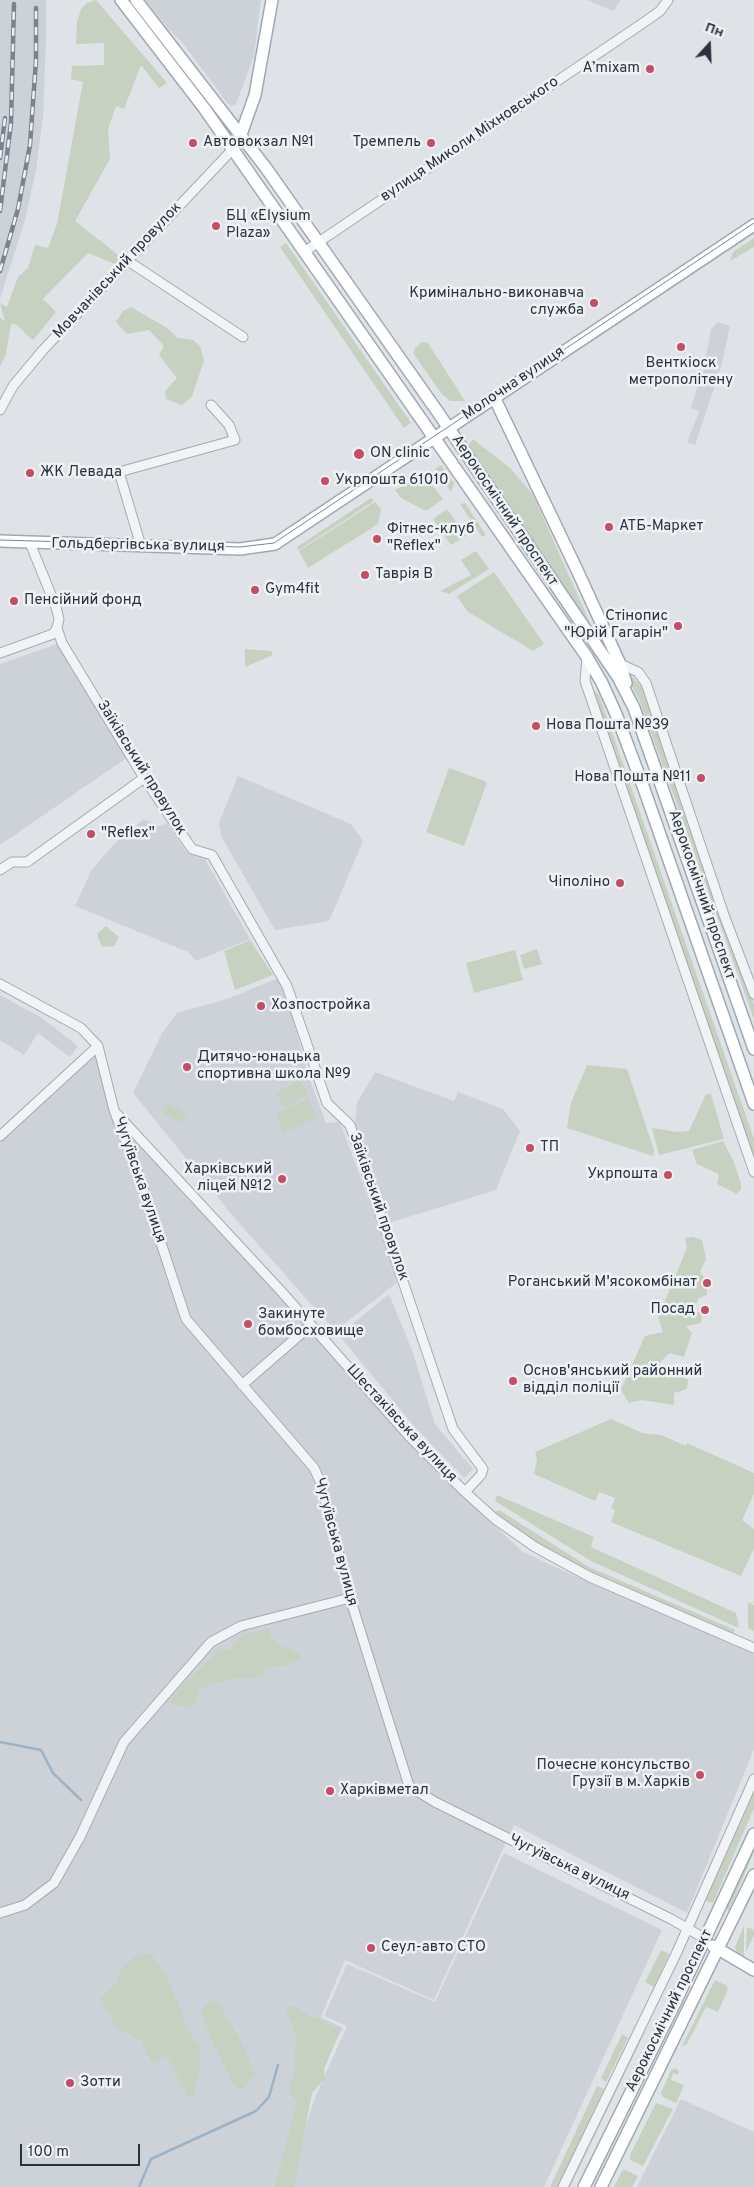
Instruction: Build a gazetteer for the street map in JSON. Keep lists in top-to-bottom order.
{
  "streets": {
    "main road": [
      "Мовчанівський провулок",
      "Молочна вулиця",
      "Аерокосмічний проспект",
      "Гольдбергівська вулиця"
    ],
    "street": [
      "вулиця Миколи Міхновського",
      "Заїківський провулок",
      "Чугуївська вулиця",
      "Шестаківська вулиця"
    ]
  },
  "crossings": [
    ["вулиця Миколи Міхновського", "Аерокосмічний проспект"],
    ["Мовчанівський провулок", "Аерокосмічний проспект"],
    ["Молочна вулиця", "Аерокосмічний проспект"],
    ["Молочна вулиця", "Гольдбергівська вулиця"],
    ["Аерокосмічний проспект", "Чугуївська вулиця"],
    ["Гольдбергівська вулиця", "Заїківський провулок"],
    ["Заїківський провулок", "Шестаківська вулиця"],
    ["Чугуївська вулиця", "Шестаківська вулиця"]
  ],
  "places": [
    "A’mixam",
    "Автовокзал №1",
    "Тремпель",
    "БЦ «Elysium Plaza»",
    "Кримінально-виконавча служба",
    "Венткіоск метрополітену",
    "ON clinic",
    "ЖК Левада",
    "Укрпошта 61010",
    "АТБ-Маркет",
    "Фітнес-клуб \"Reflex\"",
    "Таврія В",
    "Gym4fit",
    "Пенсійний фонд",
    "Стінопис \"Юрій Гагарін\"",
    "Нова Пошта №39",
    "Нова Пошта №11",
    "\"Reflex\"",
    "Чіполіно",
    "Хозпостройка",
    "Дитячо-юнацька спортивна школа №9",
    "ТП",
    "Укрпошта",
    "Харківський ліцей №12",
    "Роганський М'ясокомбінат",
    "Посад",
    "Закинуте бомбосховище",
    "Основ'янський районний відділ поліції",
    "Почесне консульство Грузії в м. Харків",
    "Харківметал",
    "Сеул-авто СТО",
    "Зотти"
  ],
  "scale_bar": "100 m",
  "north": "top"
}
